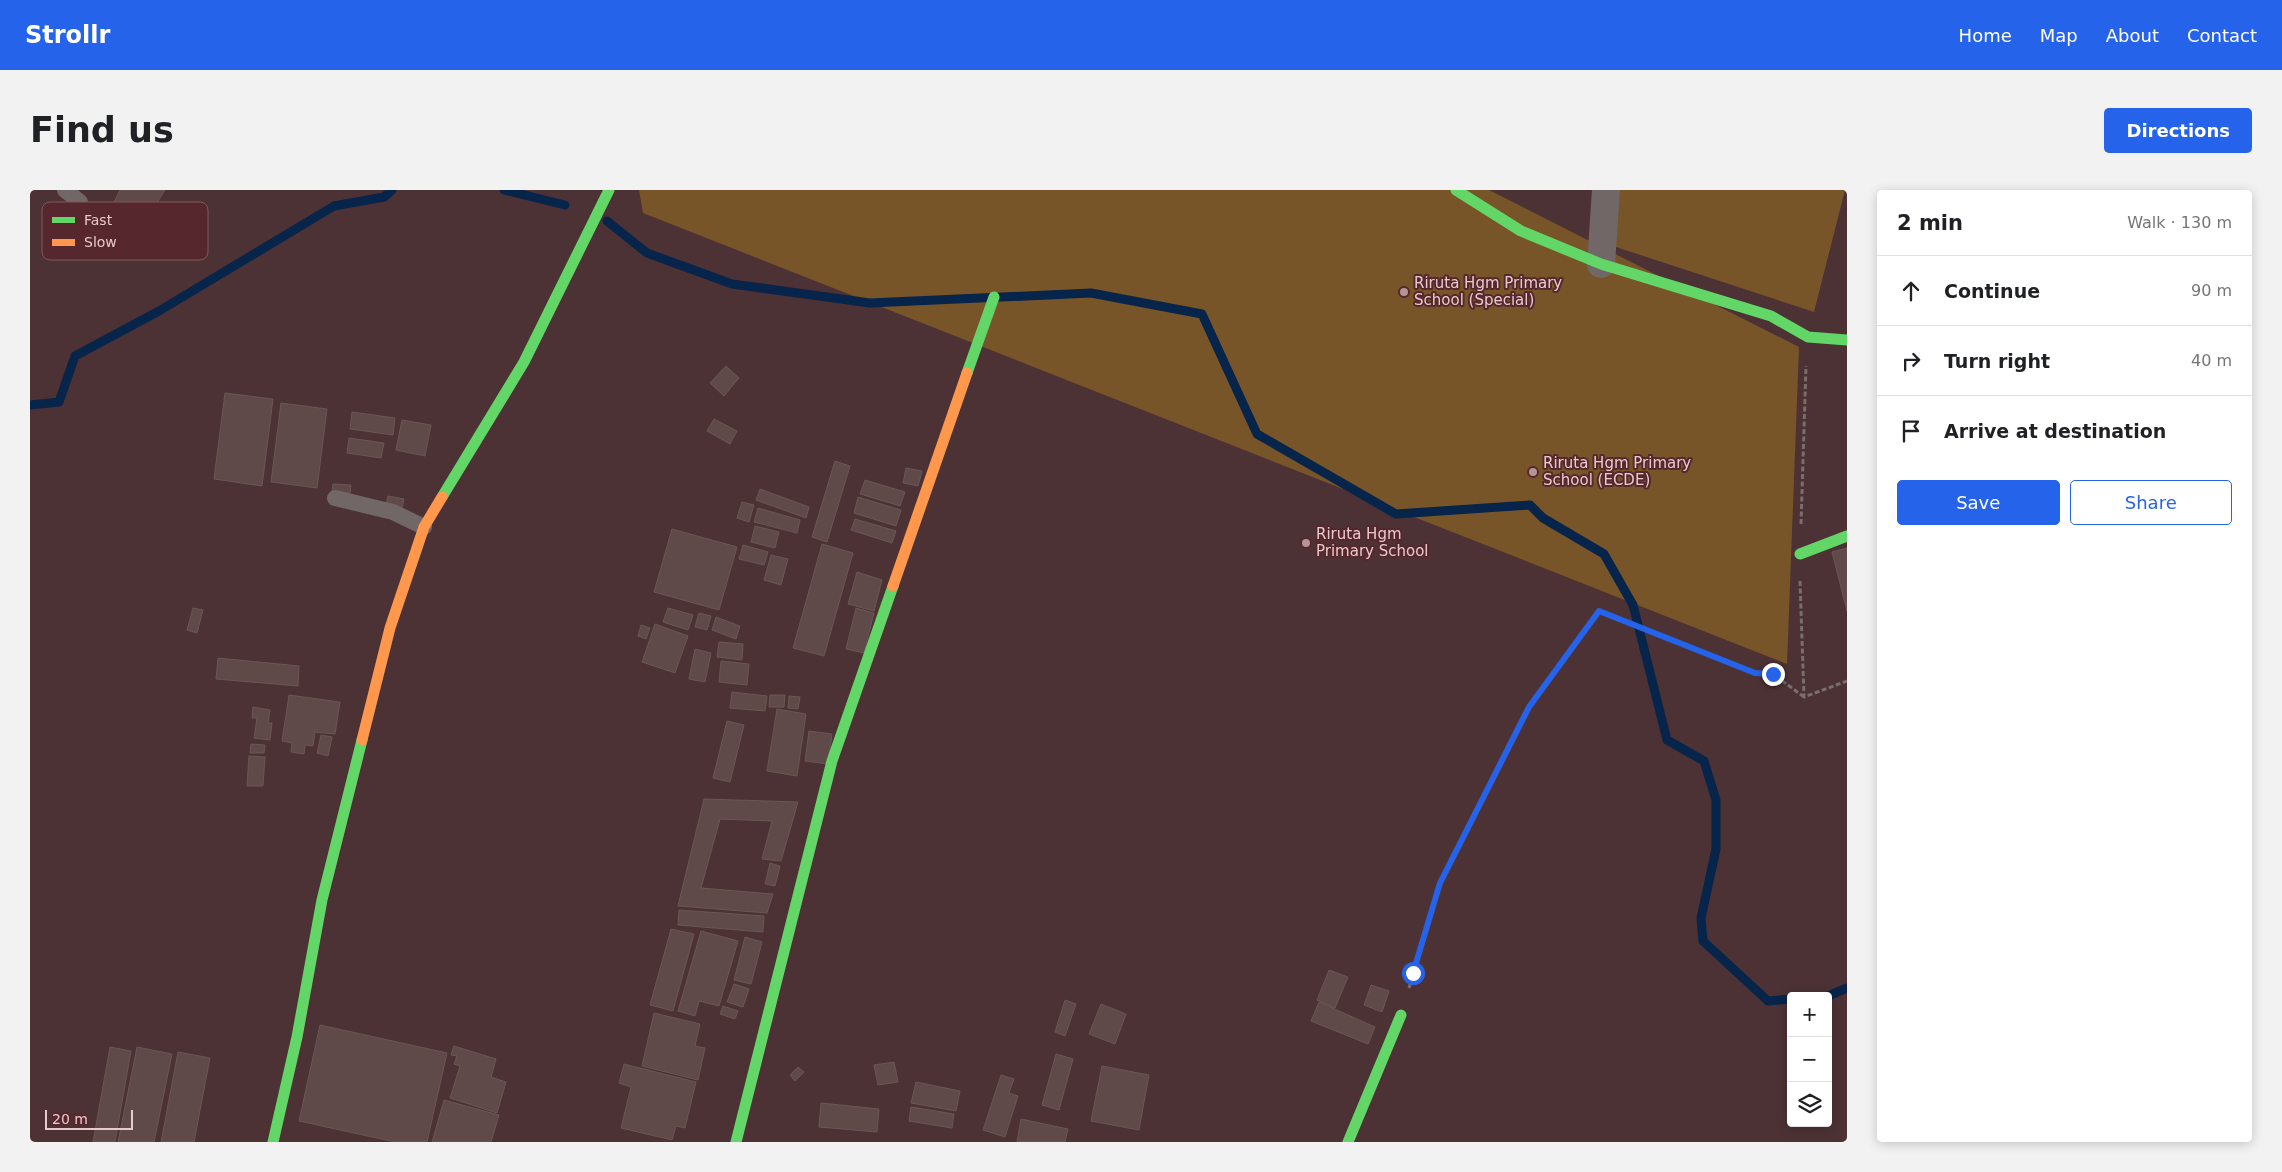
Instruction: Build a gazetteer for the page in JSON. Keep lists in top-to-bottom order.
{
  "places": ["Riruta Hgm Primary School (Special)", "Riruta Hgm Primary School (ECDE)", "Riruta Hgm Primary School"],
  "legend": ["Fast", "Slow"],
  "scale_bar": "20 m",
  "page": {
    "header": "Strollr",
    "nav": [
      "Home",
      "Map",
      "About",
      "Contact"
    ],
    "buttons": [
      "Directions",
      ["Save", "Share"]
    ],
    "title": "Find us",
    "heading": ["2 min", "Walk · 130 m"],
    "list": [
      ["Continue", "90 m"],
      ["Turn right", "40 m"],
      "Arrive at destination"
    ],
    "map_buttons": ["+", "−"],
    "scale": "20 m"
  }
}
